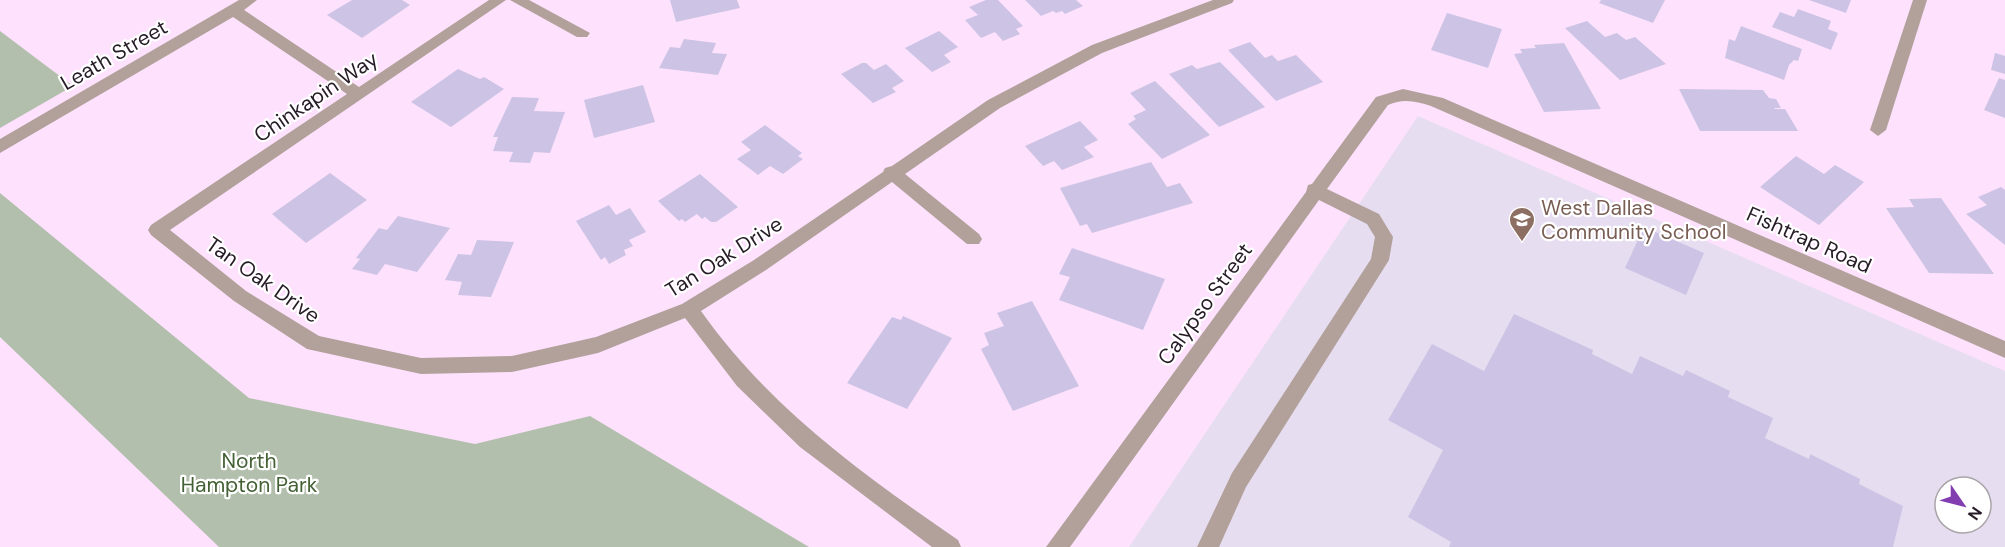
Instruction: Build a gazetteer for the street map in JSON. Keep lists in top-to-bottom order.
{
  "streets": {
    "street": [
      "Leath Street",
      "Chinkapin Way",
      "Fishtrap Road",
      "Tan Oak Drive",
      "Calypso Street"
    ]
  },
  "crossings": [
    ["Chinkapin Way", "Tan Oak Drive"],
    ["Fishtrap Road", "Calypso Street"]
  ],
  "parks": ["North Hampton Park"],
  "places": {
    "school or university": ["West Dallas Community School"]
  },
  "north": "bottom right"
}
